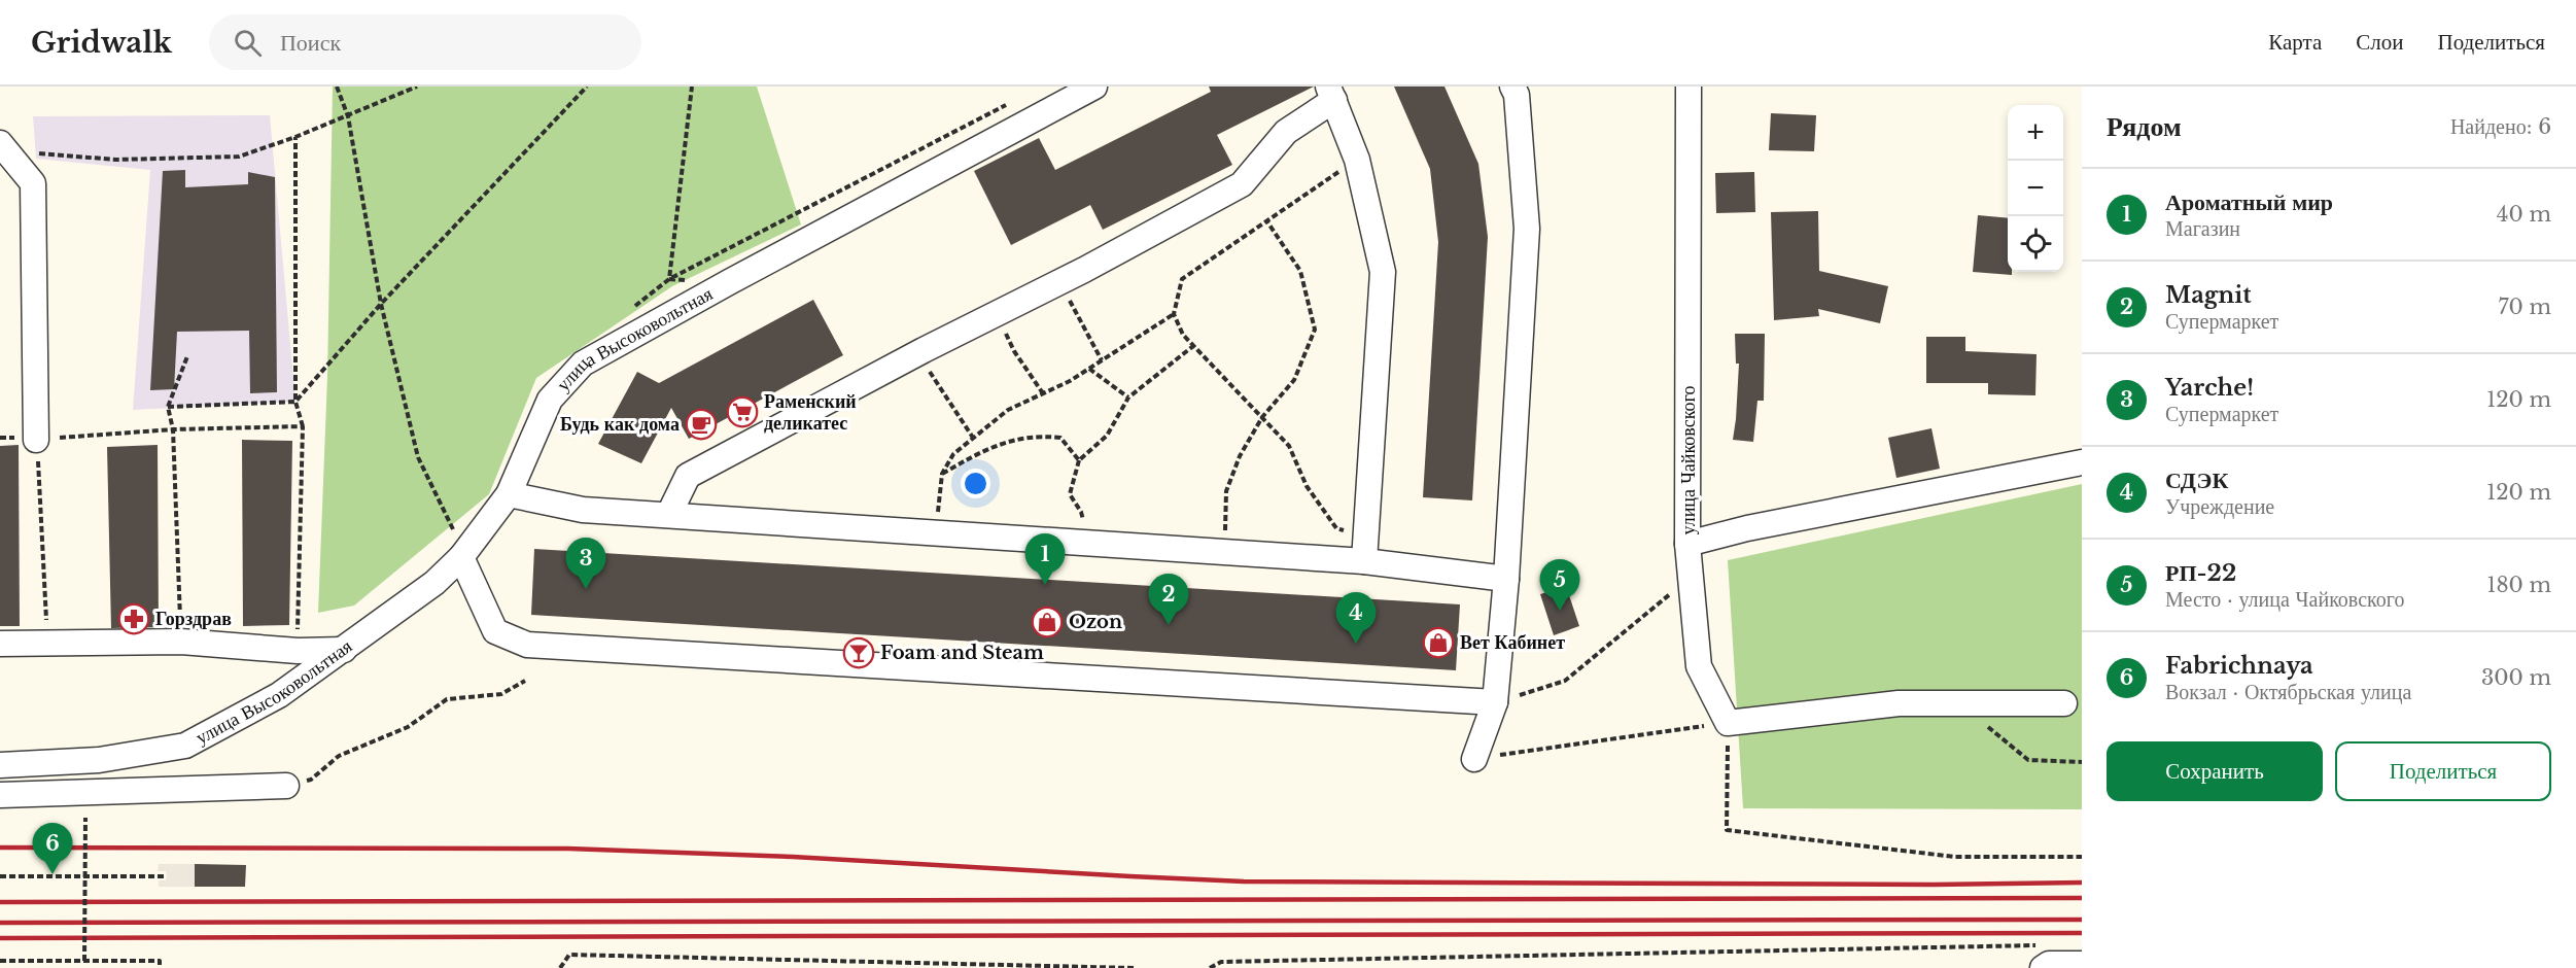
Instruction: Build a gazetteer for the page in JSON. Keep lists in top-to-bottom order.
{
  "streets": {
    "street": ["улица Высоковольтная", "улица Чайковского"]
  },
  "places": {
    "supermarket": ["Раменский деликатес"],
    "cafe": ["Будь как дома"],
    "pharmacy": ["Горздрав"],
    "shop": ["Ozon", "Вет Кабинет"],
    "bar": ["Foam and Steam"]
  },
  "page": {
    "header": "Gridwalk",
    "search": "Поиск",
    "nav": ["Карта", "Слои", "Поделиться"],
    "heading": ["Рядом", "Найдено: 6"],
    "map_buttons": ["+", "−"],
    "list": [
      {
        "mark": "1",
        "name": "Ароматный мир",
        "note": "Магазин",
        "value": "40 m"
      },
      {
        "mark": "2",
        "name": "Magnit",
        "note": "Супермаркет",
        "value": "70 m"
      },
      {
        "mark": "3",
        "name": "Yarche!",
        "note": "Супермаркет",
        "value": "120 m"
      },
      {
        "mark": "4",
        "name": "СДЭК",
        "note": "Учреждение",
        "value": "120 m"
      },
      {
        "mark": "5",
        "name": "РП-22",
        "note": "Место · улица Чайковского",
        "value": "180 m"
      },
      {
        "mark": "6",
        "name": "Fabrichnaya",
        "note": "Вокзал · Октябрьская улица",
        "value": "300 m"
      }
    ],
    "pins": [
      "1",
      "3",
      "5",
      "2",
      "4",
      "6"
    ],
    "buttons": ["Сохранить", "Поделиться"]
  }
}
